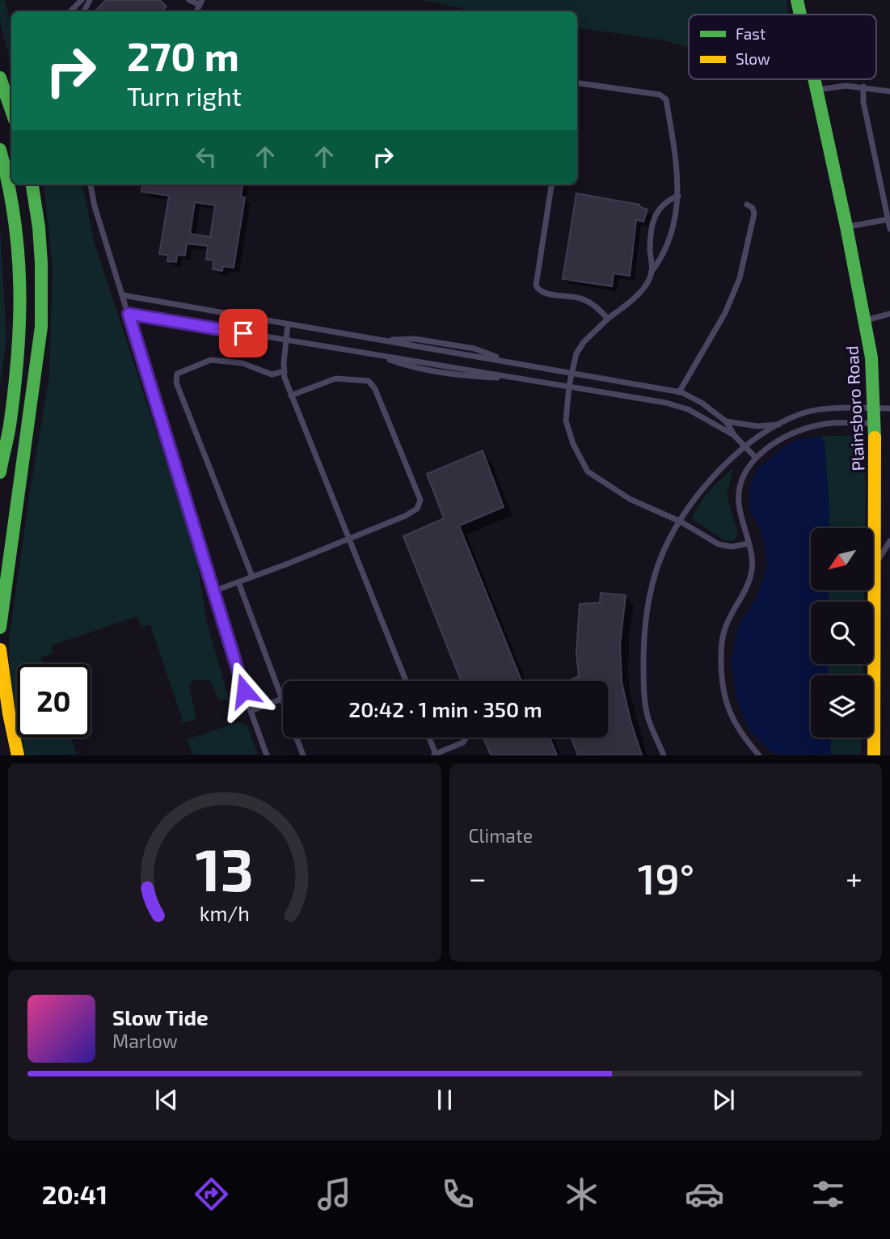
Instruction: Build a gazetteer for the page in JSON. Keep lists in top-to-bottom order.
{
  "streets": {
    "main road": ["Plainsboro Road"]
  },
  "legend": ["Fast", "Slow"],
  "north": "bottom left",
  "page": {
    "turn": ["270 m", "Turn right"],
    "limit": "20",
    "trip": "20:42 · 1 min · 350 m",
    "tile": "Climate",
    "heat": ["−", "19°", "+"],
    "song": ["Slow Tide", "Marlow"],
    "tabs": "20:41",
    "gauge": ["13", "km/h"]
  }
}
